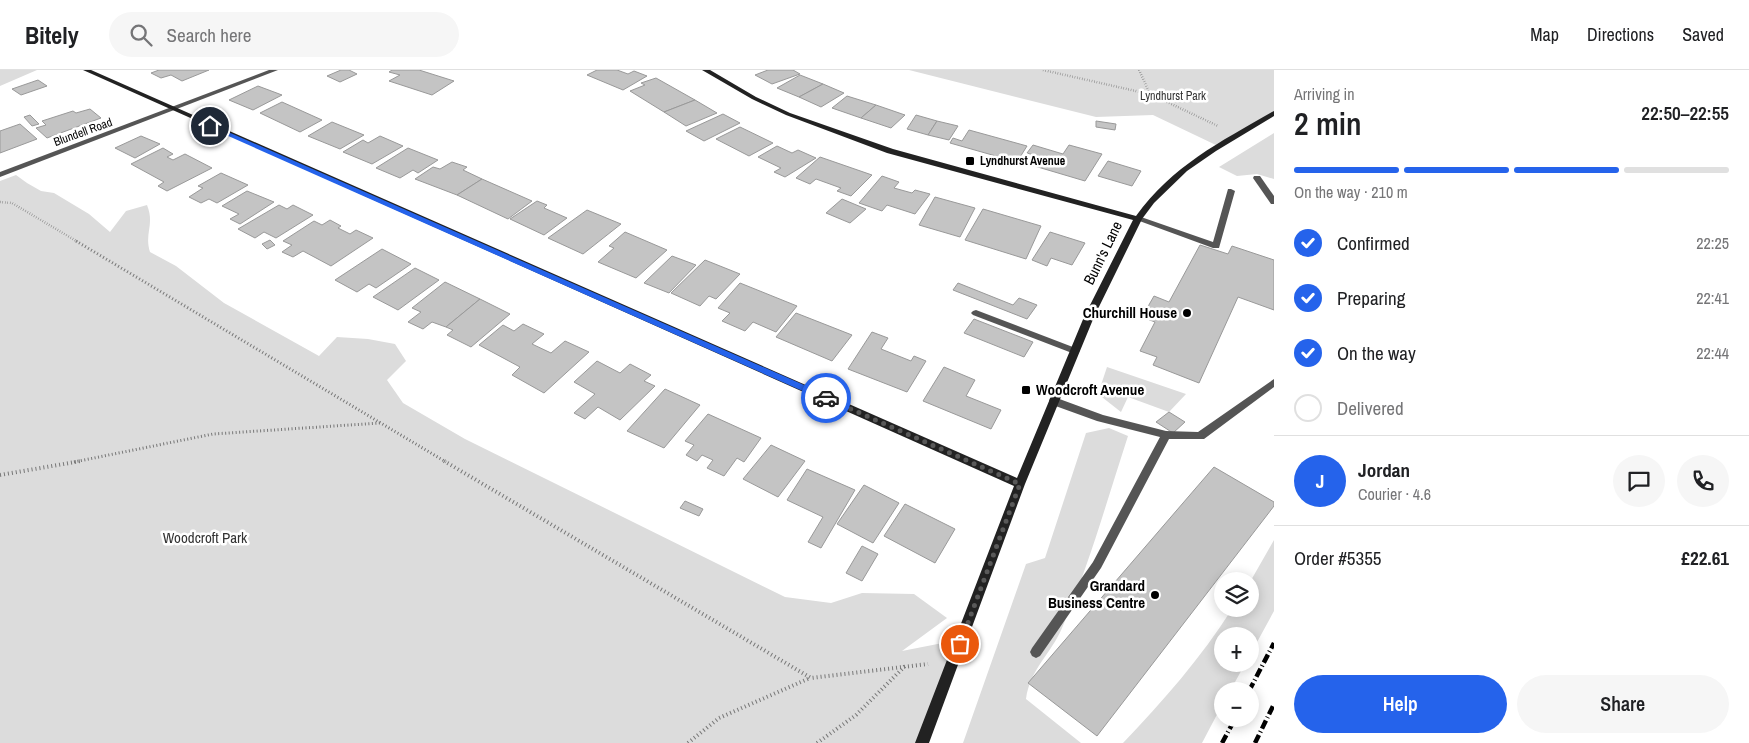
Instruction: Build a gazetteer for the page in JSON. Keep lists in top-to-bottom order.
{
  "streets": {
    "street": ["Blundell Road", "Bunn's Lane"]
  },
  "parks": ["Lyndhurst Park", "Woodcroft Park"],
  "places": {
    "transit": ["Lyndhurst Avenue", "Woodcroft Avenue"],
    "other": ["Churchill House", "Grandard Business Centre"]
  },
  "page": {
    "header": "Bitely",
    "search": "Search here",
    "nav": ["Map", "Directions", "Saved"],
    "heading": ["2 min", "Arriving in", "22:50–22:55"],
    "panel": [
      "Jordan",
      "Courier · 4.6",
      "Order #5355",
      "£22.61"
    ],
    "bar": "On the way · 210 m",
    "list": [
      ["Confirmed", "22:25"],
      ["Preparing", "22:41"],
      ["On the way", "22:44"],
      "Delivered"
    ],
    "round": "J",
    "map_buttons": ["+", "−"],
    "buttons": ["Help", "Share"]
  }
}
